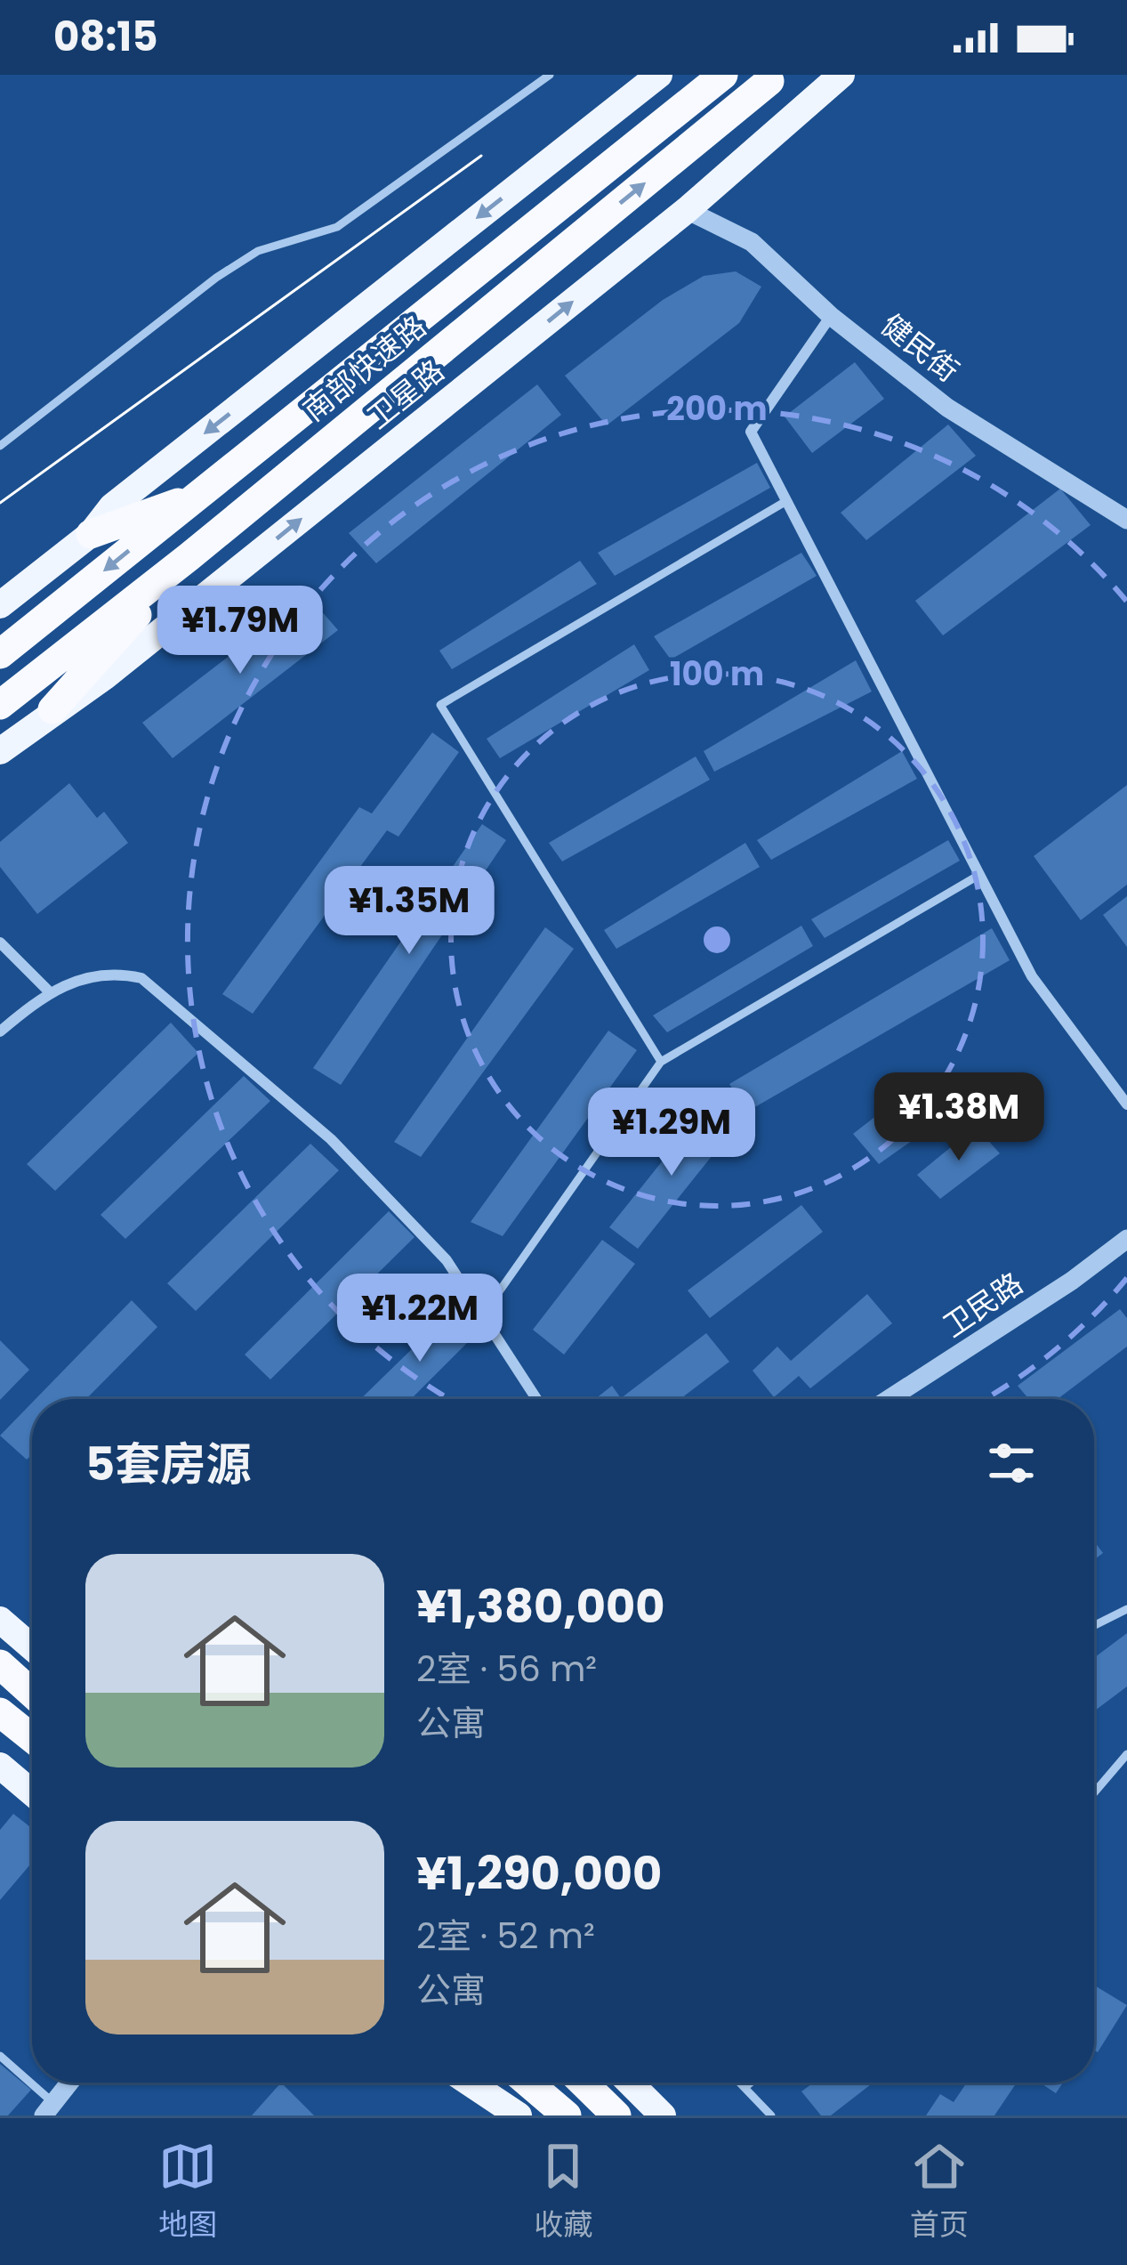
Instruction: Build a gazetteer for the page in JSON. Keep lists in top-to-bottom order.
{
  "streets": {
    "highway": ["南部快速路"],
    "main road": ["卫星路"],
    "street": ["健民街", "卫民路"]
  },
  "crossings": [
    ["健民街", "卫星路"]
  ],
  "page": {
    "status": "08:15",
    "price": [
      "¥1.79M",
      "¥1.35M",
      "¥1.38M",
      "¥1.29M",
      "¥1.22M"
    ],
    "heading": "5套房源",
    "list": [
      {
        "name": "¥1,380,000",
        "note": "2室 · 56 m² · 公寓"
      },
      {
        "name": "¥1,290,000",
        "note": "2室 · 52 m² · 公寓"
      }
    ],
    "tabs": ["地图", "收藏", "首页"]
  },
  "rings": ["200 m", "100 m"]
}
